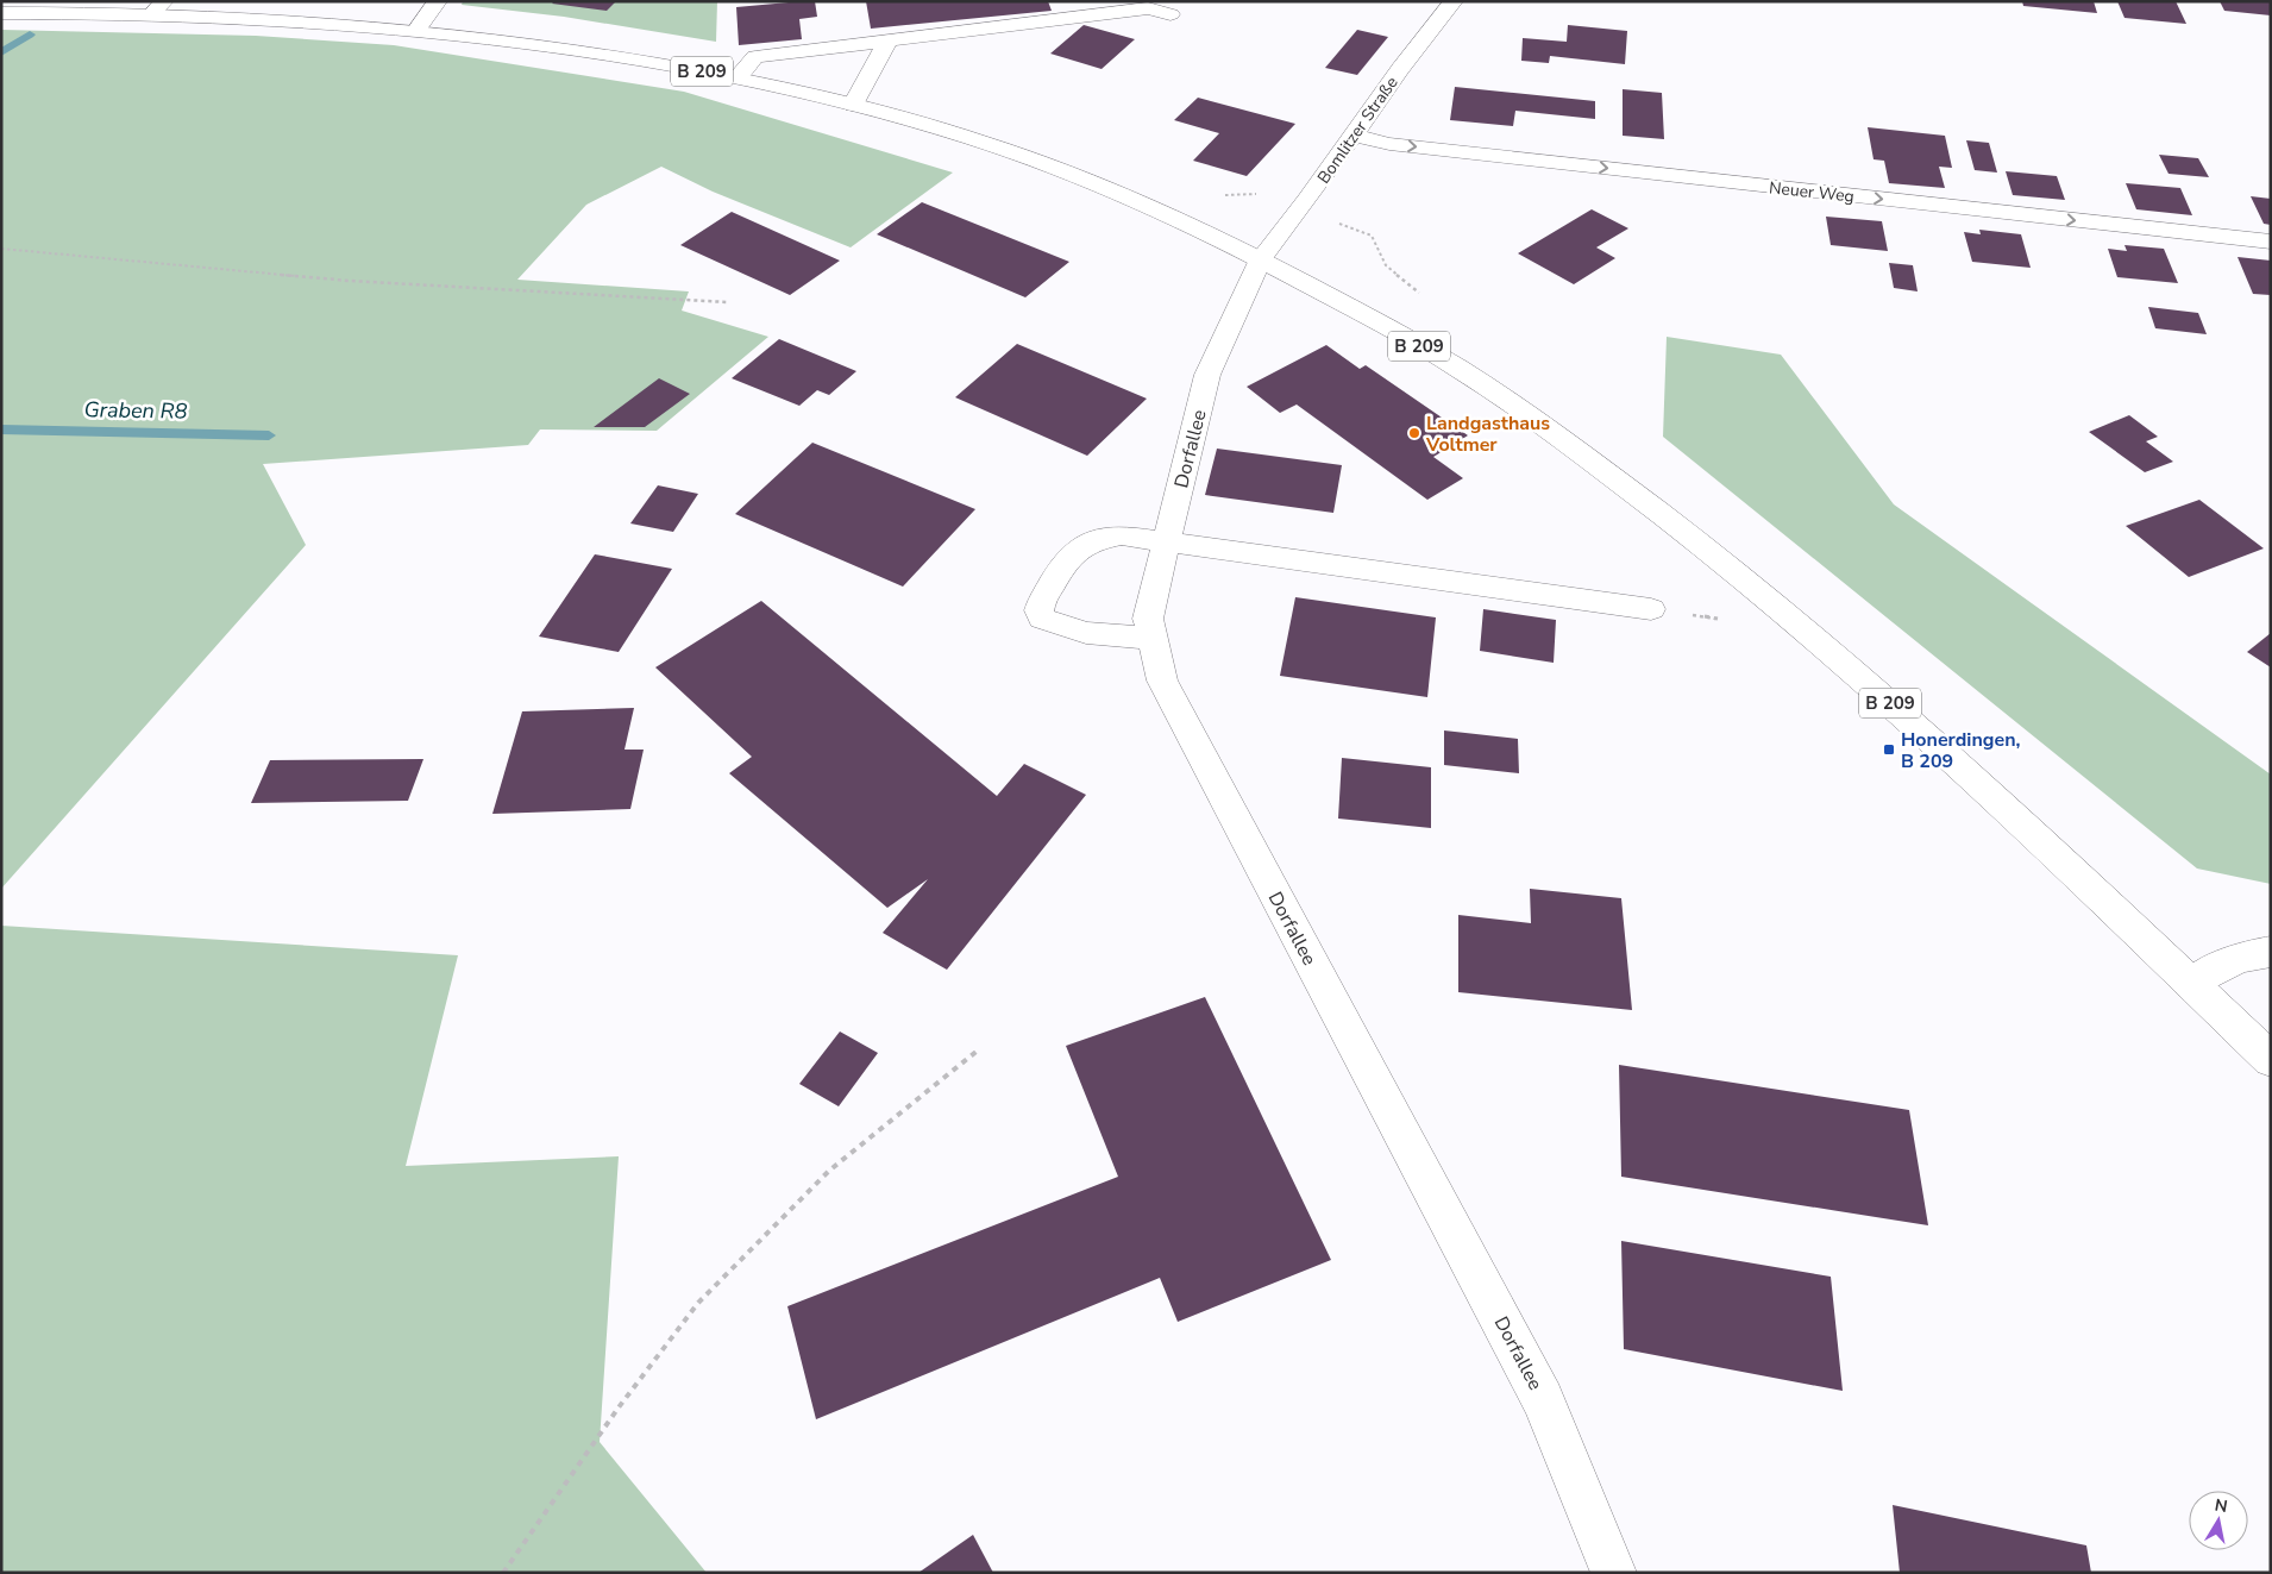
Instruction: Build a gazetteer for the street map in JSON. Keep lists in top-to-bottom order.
{
  "streets": {
    "street": [
      "B 209",
      "Bomlitzer Straße",
      "Neuer Weg",
      "Dorfallee"
    ]
  },
  "crossings": [
    ["B 209", "Bomlitzer Straße"],
    ["B 209", "Dorfallee"],
    ["Bomlitzer Straße", "Neuer Weg"],
    ["Bomlitzer Straße", "Dorfallee"]
  ],
  "one_way": ["Neuer Weg"],
  "water": ["Graben R8"],
  "places": {
    "other": ["Landgasthaus Voltmer"],
    "transit": ["Honerdingen, B 209"]
  },
  "north": "top"
}
